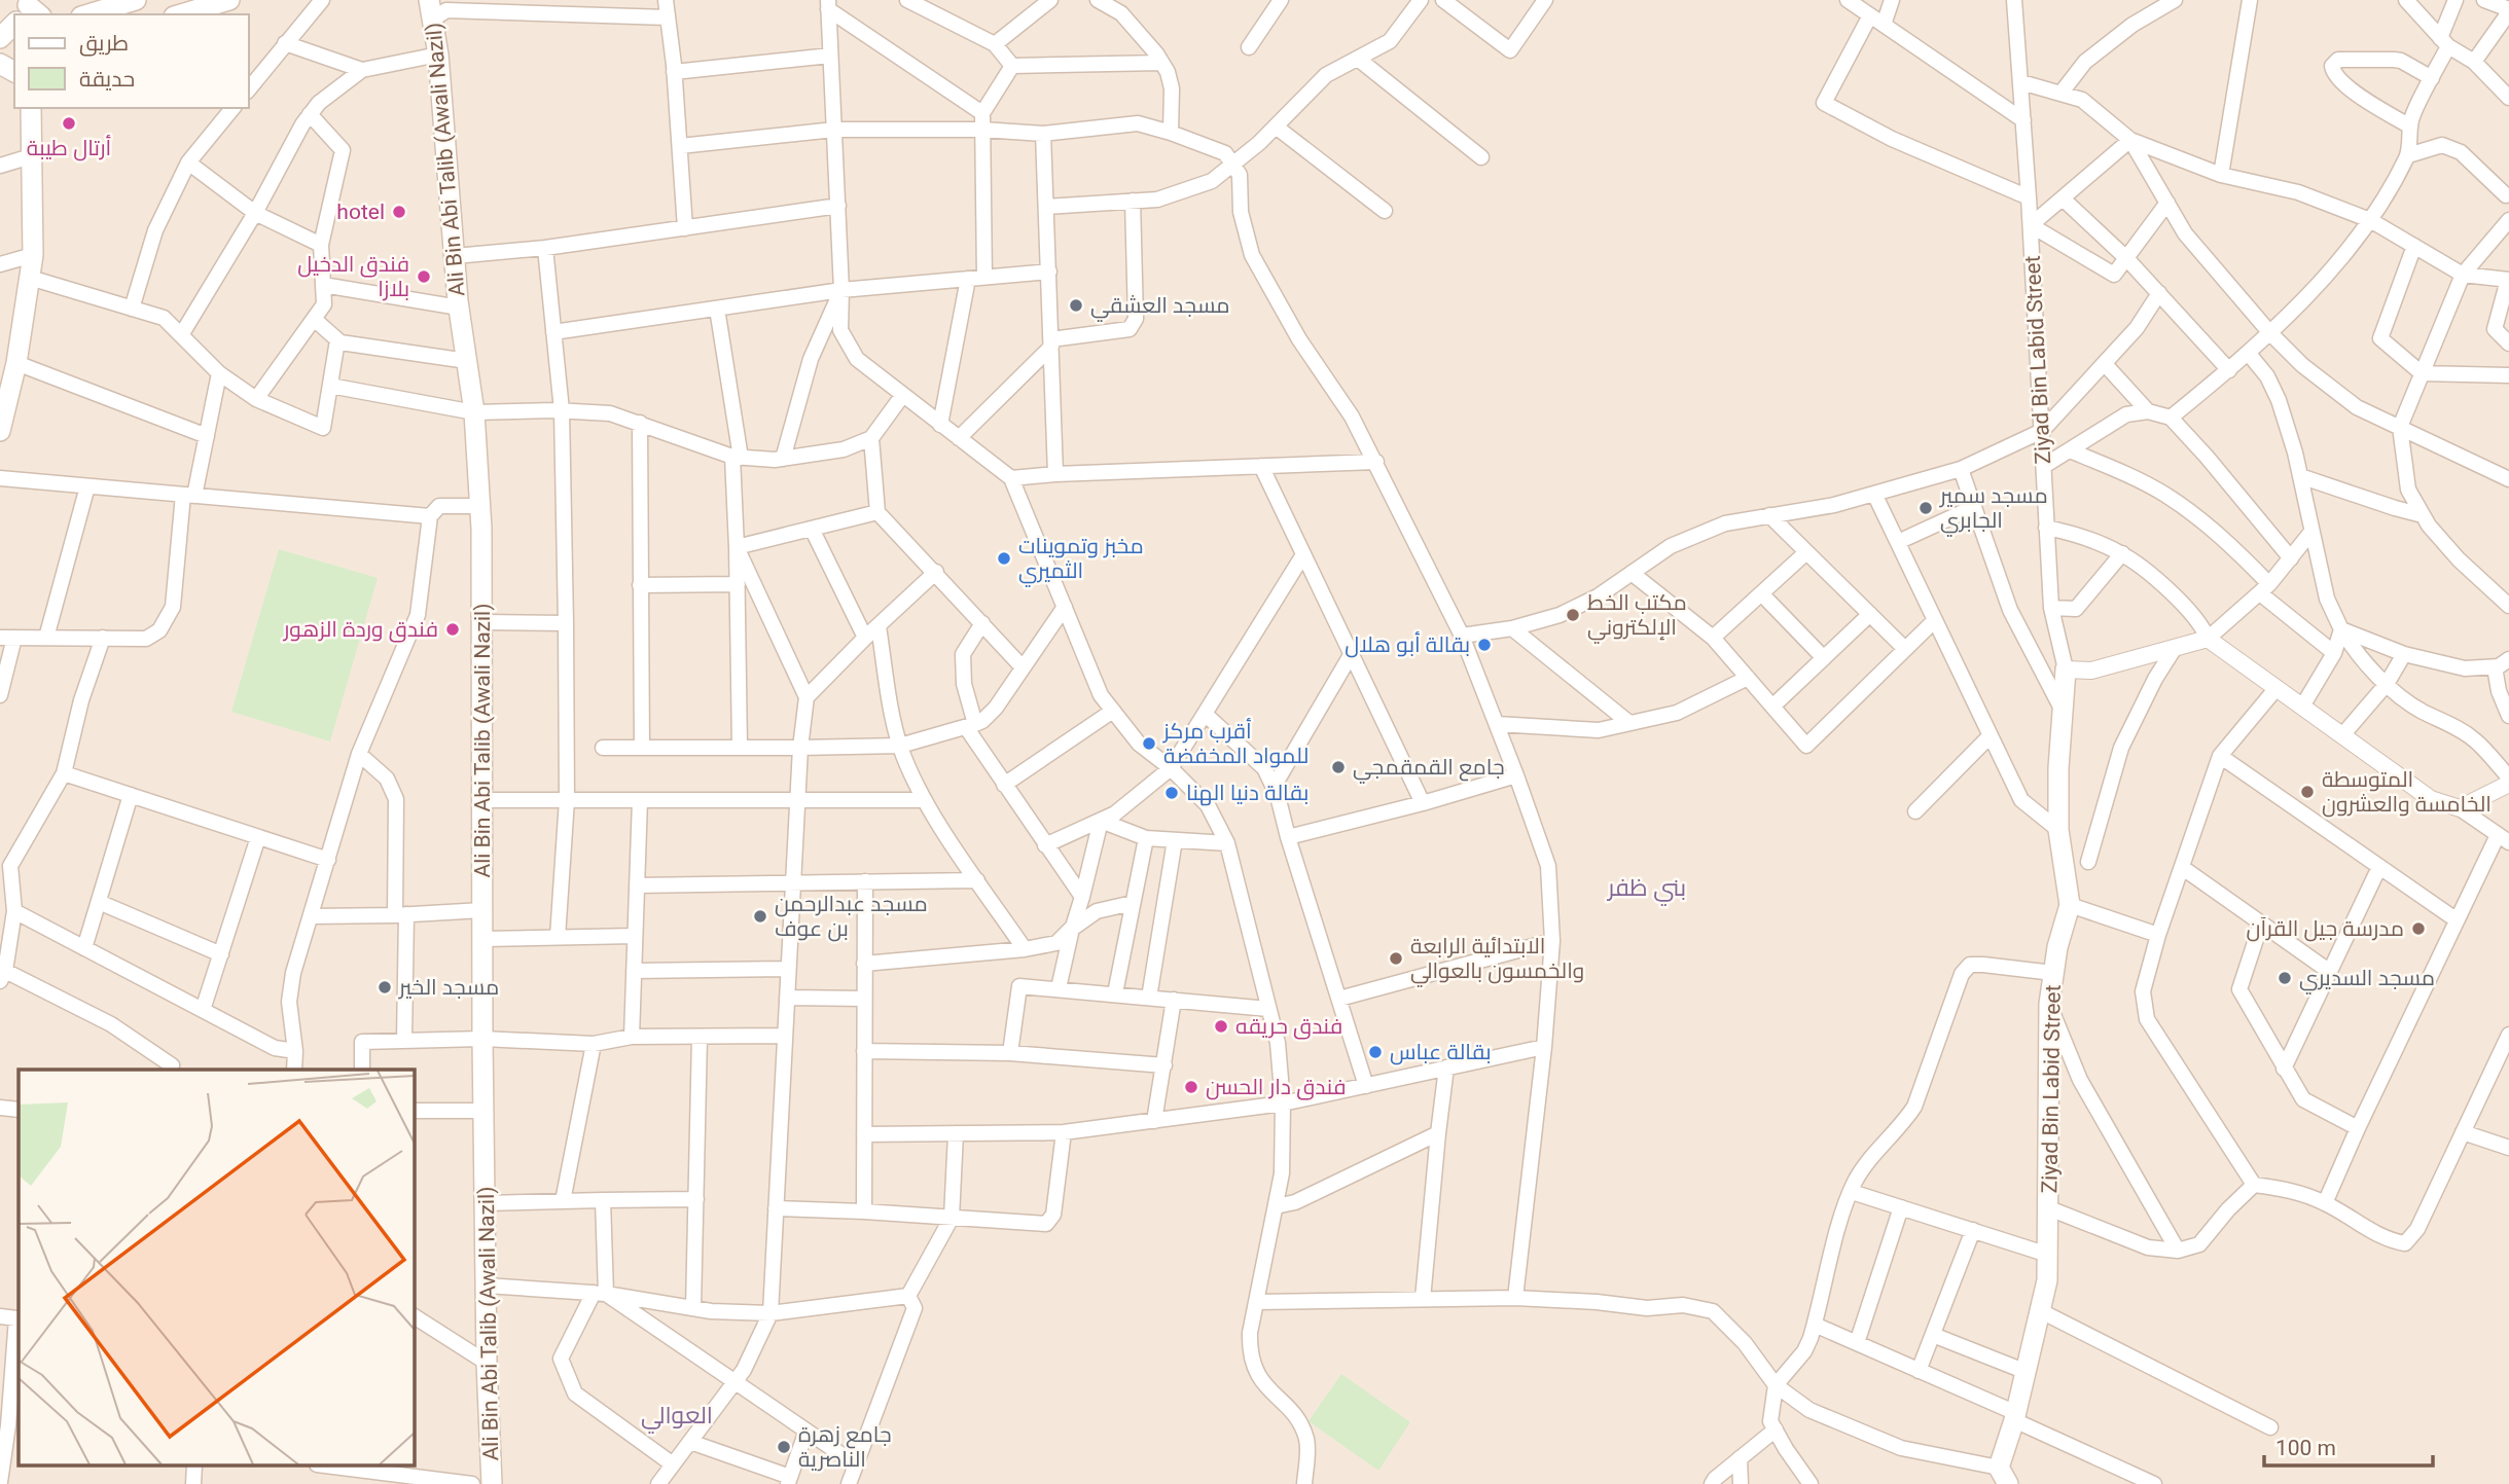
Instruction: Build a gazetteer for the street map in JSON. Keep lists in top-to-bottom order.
{
  "streets": {
    "main road": ["Ali Bin Abi Talib (Awali Nazil)", "Ziyad Bin Labid Street"]
  },
  "districts": ["بني ظفر", "العوالي"],
  "places": [
    "أرتال طيبة",
    "hotel",
    "فندق الدخيل بلازا",
    "مسجد العشقي",
    "مسجد سمير الجابري",
    "مخبز وتموينات الثميري",
    "مكتب الخط الإلكتروني",
    "فندق وردة الزهور",
    "بقالة أبو هلال",
    "أقرب مركز للمواد المخفضة",
    "جامع القمقمجي",
    "المتوسطة الخامسة والعشرون",
    "بقالة دنيا الهنا",
    "مسجد عبدالرحمن بن عوف",
    "مدرسة جيل القرآن",
    "الابتدائية الرابعة والخمسون بالعوالي",
    "مسجد السديري",
    "مسجد الخير",
    "فندق حريقه",
    "بقالة عباس",
    "فندق دار الحسن",
    "جامع زهرة الناصرية"
  ],
  "legend": ["طريق", "حديقة"],
  "scale_bar": "100 m"
}
